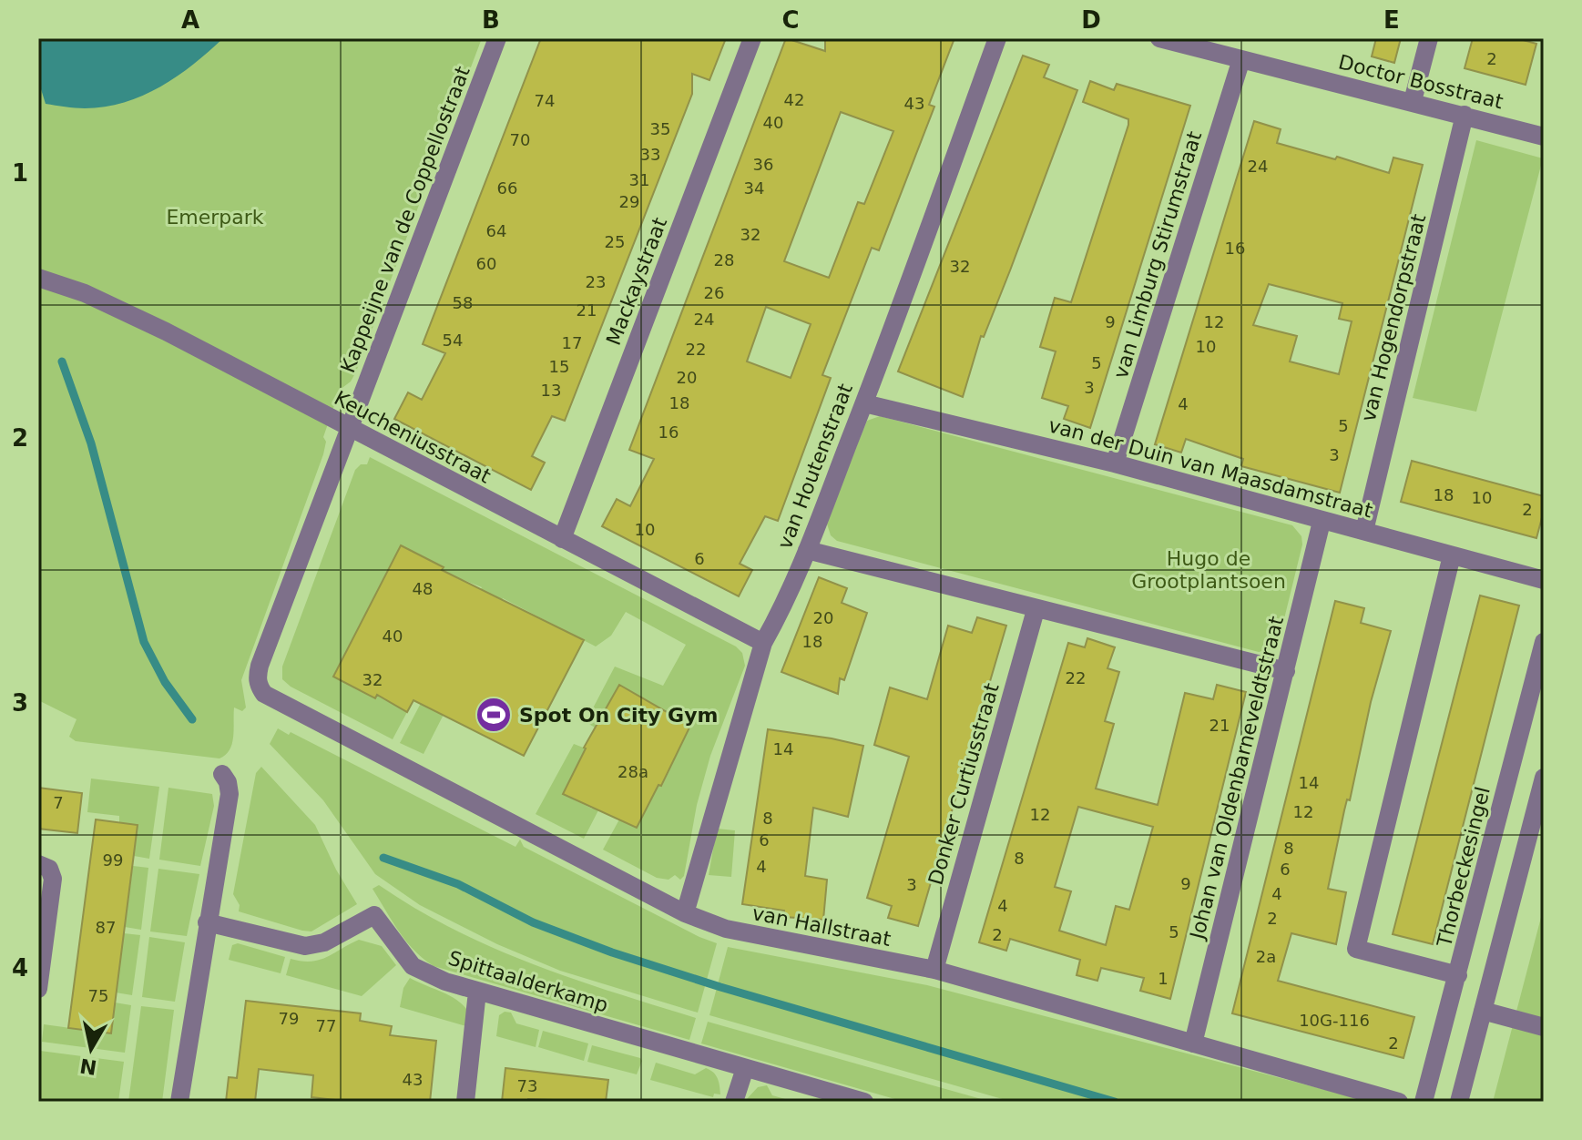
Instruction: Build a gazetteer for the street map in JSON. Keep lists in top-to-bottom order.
{
  "streets": {
    "street": [
      "Doctor Bosstraat",
      "Kappeijne van de Coppellostraat",
      "van Limburg Stirumstraat",
      "Mackaystraat",
      "van Hogendorpstraat",
      "Keucheniusstraat",
      "van Houtenstraat",
      "van der Duin van Maasdamstraat",
      "Johan van Oldenbarneveldtstraat",
      "Donker Curtiusstraat",
      "Thorbeckesingel",
      "van Hallstraat",
      "Spittaalderkamp"
    ]
  },
  "crossings": [
    ["Doctor Bosstraat", "van Limburg Stirumstraat"],
    ["Doctor Bosstraat", "van Hogendorpstraat"],
    ["Kappeijne van de Coppellostraat", "Keucheniusstraat"],
    ["Kappeijne van de Coppellostraat", "van Hallstraat"],
    ["van Limburg Stirumstraat", "van der Duin van Maasdamstraat"],
    ["Mackaystraat", "Keucheniusstraat"],
    ["van Hogendorpstraat", "van der Duin van Maasdamstraat"],
    ["Keucheniusstraat", "van Houtenstraat"],
    ["van Houtenstraat", "van der Duin van Maasdamstraat"],
    ["van Houtenstraat", "van Hallstraat"],
    ["van der Duin van Maasdamstraat", "Johan van Oldenbarneveldtstraat"],
    ["Johan van Oldenbarneveldtstraat", "van Hallstraat"],
    ["Donker Curtiusstraat", "van Hallstraat"]
  ],
  "parks": ["Emerpark", "Hugo de Grootplantsoen"],
  "places": {
    "sports": ["Spot On City Gym"]
  },
  "house_numbers": [
    "2",
    "42",
    "74",
    "43",
    "40",
    "35",
    "70",
    "33",
    "36",
    "24",
    "31",
    "66",
    "34",
    "29",
    "64",
    "32",
    "25",
    "16",
    "28",
    "60",
    "32",
    "23",
    "26",
    "58",
    "21",
    "24",
    "9",
    "12",
    "54",
    "17",
    "10",
    "22",
    "5",
    "15",
    "20",
    "3",
    "13",
    "18",
    "4",
    "5",
    "16",
    "3",
    "18",
    "10",
    "2",
    "10",
    "6",
    "48",
    "20",
    "40",
    "18",
    "22",
    "32",
    "21",
    "14",
    "28a",
    "14",
    "7",
    "12",
    "12",
    "8",
    "6",
    "8",
    "8",
    "99",
    "4",
    "6",
    "9",
    "3",
    "4",
    "4",
    "2",
    "87",
    "5",
    "2",
    "2a",
    "1",
    "75",
    "79",
    "10G-116",
    "77",
    "2",
    "43",
    "73"
  ],
  "north": "bottom",
  "grid": {
    "columns": [
      "A",
      "B",
      "C",
      "D",
      "E"
    ],
    "rows": [
      "1",
      "2",
      "3",
      "4"
    ]
  }
}
